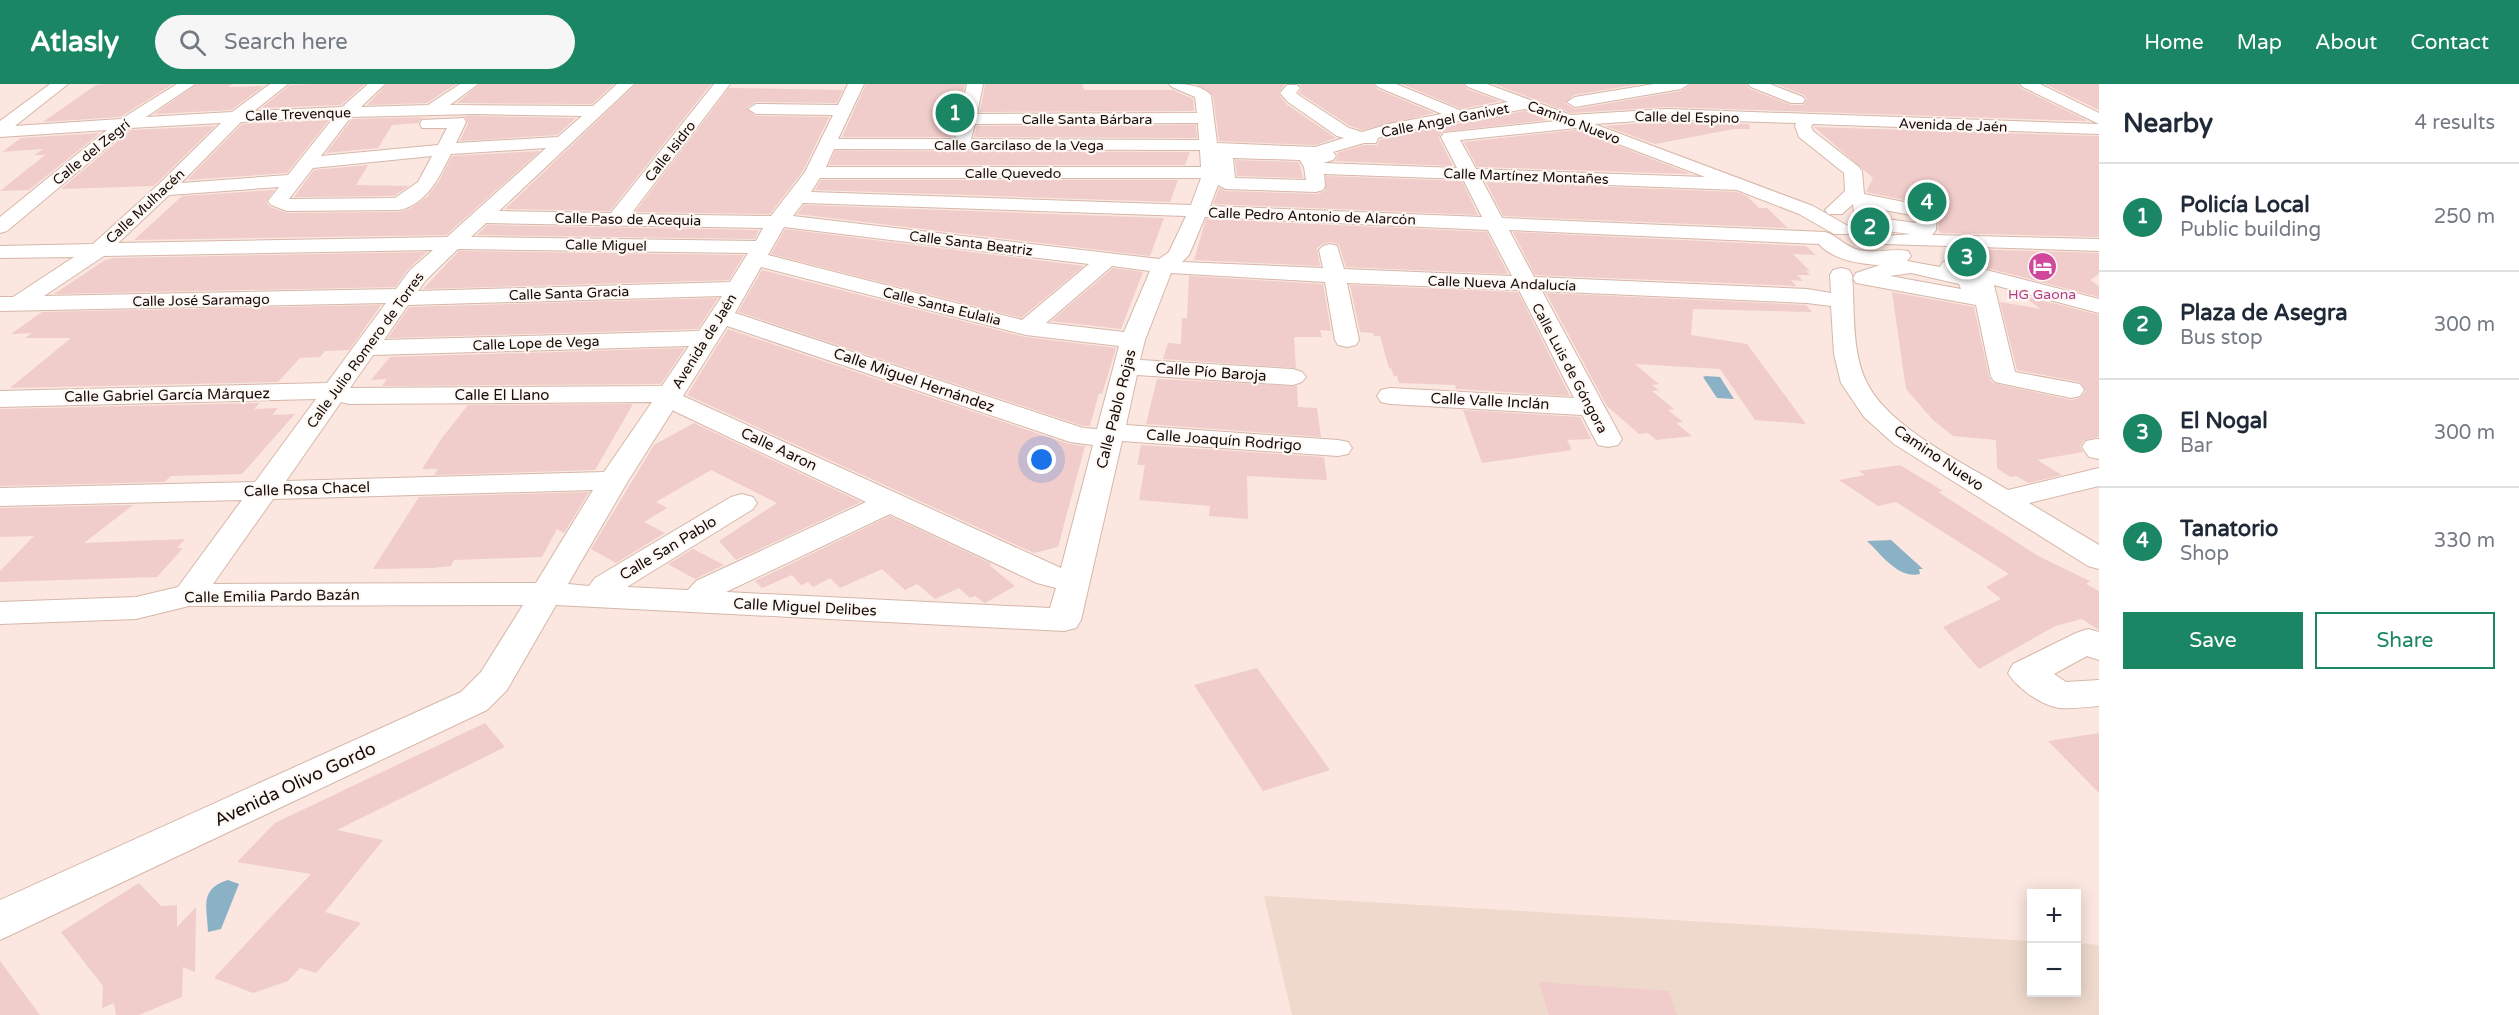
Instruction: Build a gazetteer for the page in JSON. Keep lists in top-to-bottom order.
{
  "streets": {
    "street": [
      "Calle Trevenque",
      "Calle del Espino",
      "Calle Santa Bárbara",
      "Calle Angel Ganivet",
      "Camino Nuevo",
      "Avenida de Jaén",
      "Calle Garcilaso de la Vega",
      "Calle Isidro",
      "Calle del Zegrí",
      "Calle Quevedo",
      "Calle Martínez Montañes",
      "Calle Mulhacén",
      "Calle Pedro Antonio de Alarcón",
      "Calle Paso de Acequia",
      "Calle Santa Beatriz",
      "Calle Miguel",
      "Calle Nueva Andalucía",
      "Calle Santa Gracia",
      "Calle José Saramago",
      "Calle Santa Eulalia",
      "Calle Lope de Vega",
      "Calle Julio Romero de Torres",
      "Calle Luis de Góngora",
      "Calle Pío Baroja",
      "Calle Miguel Hernández",
      "Calle Gabriel García Márquez",
      "Calle El Llano",
      "Calle Valle Inclán",
      "Calle Pablo Rojas",
      "Calle Joaquín Rodrigo",
      "Calle Aaron",
      "Calle Rosa Chacel",
      "Calle San Pablo",
      "Calle Emilia Pardo Bazán",
      "Calle Miguel Delibes",
      "Avenida Olivo Gordo"
    ]
  },
  "crossings": [
    ["Calle Trevenque", "Calle del Zegrí"],
    ["Calle Trevenque", "Calle Mulhacén"],
    ["Calle Trevenque", "Calle Julio Romero de Torres"],
    ["Calle del Espino", "Calle Angel Ganivet"],
    ["Calle del Espino", "Camino Nuevo"],
    ["Calle del Espino", "Avenida de Jaén"],
    ["Calle del Espino", "Calle Luis de Góngora"],
    ["Calle Angel Ganivet", "Camino Nuevo"],
    ["Calle Angel Ganivet", "Calle Garcilaso de la Vega"],
    ["Camino Nuevo", "Calle Martínez Montañes"],
    ["Camino Nuevo", "Calle Pedro Antonio de Alarcón"],
    ["Camino Nuevo", "Calle Nueva Andalucía"],
    ["Avenida de Jaén", "Calle Garcilaso de la Vega"],
    ["Avenida de Jaén", "Calle Quevedo"],
    ["Avenida de Jaén", "Calle Pedro Antonio de Alarcón"],
    ["Avenida de Jaén", "Calle Paso de Acequia"],
    ["Avenida de Jaén", "Calle Santa Beatriz"],
    ["Avenida de Jaén", "Calle Miguel"],
    ["Avenida de Jaén", "Calle Santa Gracia"],
    ["Avenida de Jaén", "Calle Santa Eulalia"],
    ["Avenida de Jaén", "Calle Lope de Vega"],
    ["Avenida de Jaén", "Calle Miguel Hernández"],
    ["Avenida de Jaén", "Calle El Llano"],
    ["Avenida de Jaén", "Calle Aaron"],
    ["Avenida de Jaén", "Calle Rosa Chacel"],
    ["Avenida de Jaén", "Calle Emilia Pardo Bazán"],
    ["Avenida de Jaén", "Calle Miguel Delibes"],
    ["Avenida de Jaén", "Avenida Olivo Gordo"],
    ["Calle Isidro", "Calle Paso de Acequia"],
    ["Calle Quevedo", "Calle Pablo Rojas"],
    ["Calle Martínez Montañes", "Calle Luis de Góngora"],
    ["Calle Mulhacén", "Calle Miguel"],
    ["Calle Mulhacén", "Calle José Saramago"],
    ["Calle Pedro Antonio de Alarcón", "Calle Nueva Andalucía"],
    ["Calle Pedro Antonio de Alarcón", "Calle Luis de Góngora"],
    ["Calle Pedro Antonio de Alarcón", "Calle Pablo Rojas"],
    ["Calle Paso de Acequia", "Calle Santa Beatriz"],
    ["Calle Paso de Acequia", "Calle Miguel"],
    ["Calle Paso de Acequia", "Calle Santa Eulalia"],
    ["Calle Paso de Acequia", "Calle Julio Romero de Torres"],
    ["Calle Santa Beatriz", "Calle Miguel"],
    ["Calle Santa Beatriz", "Calle Nueva Andalucía"],
    ["Calle Santa Beatriz", "Calle Santa Eulalia"],
    ["Calle Santa Beatriz", "Calle Pablo Rojas"],
    ["Calle Miguel", "Calle Santa Eulalia"],
    ["Calle Miguel", "Calle Julio Romero de Torres"],
    ["Calle Nueva Andalucía", "Calle Luis de Góngora"],
    ["Calle Nueva Andalucía", "Calle Pablo Rojas"],
    ["Calle Santa Gracia", "Calle José Saramago"],
    ["Calle Santa Gracia", "Calle Julio Romero de Torres"],
    ["Calle José Saramago", "Calle Julio Romero de Torres"],
    ["Calle Santa Eulalia", "Calle Pío Baroja"],
    ["Calle Santa Eulalia", "Calle Pablo Rojas"],
    ["Calle Lope de Vega", "Calle Julio Romero de Torres"],
    ["Calle Julio Romero de Torres", "Calle Gabriel García Márquez"],
    ["Calle Julio Romero de Torres", "Calle El Llano"],
    ["Calle Julio Romero de Torres", "Calle Rosa Chacel"],
    ["Calle Julio Romero de Torres", "Calle Emilia Pardo Bazán"],
    ["Calle Luis de Góngora", "Calle Valle Inclán"],
    ["Calle Pío Baroja", "Calle Pablo Rojas"],
    ["Calle Miguel Hernández", "Calle Pablo Rojas"],
    ["Calle Miguel Hernández", "Calle Joaquín Rodrigo"],
    ["Calle Gabriel García Márquez", "Calle El Llano"],
    ["Calle El Llano", "Calle Aaron"],
    ["Calle Pablo Rojas", "Calle Joaquín Rodrigo"],
    ["Calle Pablo Rojas", "Calle Aaron"],
    ["Calle Pablo Rojas", "Calle Miguel Delibes"],
    ["Calle San Pablo", "Calle Miguel Delibes"],
    ["Calle Emilia Pardo Bazán", "Calle Miguel Delibes"],
    ["Calle Emilia Pardo Bazán", "Avenida Olivo Gordo"],
    ["Calle Miguel Delibes", "Avenida Olivo Gordo"]
  ],
  "places": {
    "hotel": ["HG Gaona"]
  },
  "page": {
    "header": "Atlasly",
    "search": "Search here",
    "nav": [
      "Home",
      "Map",
      "About",
      "Contact"
    ],
    "heading": ["Nearby", "4 results"],
    "pins": [
      "1",
      "4",
      "2",
      "3"
    ],
    "list": [
      {
        "mark": "1",
        "name": "Policía Local",
        "note": "Public building",
        "value": "250 m"
      },
      {
        "mark": "2",
        "name": "Plaza de Asegra",
        "note": "Bus stop",
        "value": "300 m"
      },
      {
        "mark": "3",
        "name": "El Nogal",
        "note": "Bar",
        "value": "300 m"
      },
      {
        "mark": "4",
        "name": "Tanatorio",
        "note": "Shop",
        "value": "330 m"
      }
    ],
    "buttons": ["Save", "Share"],
    "map_buttons": ["+", "−"]
  }
}
